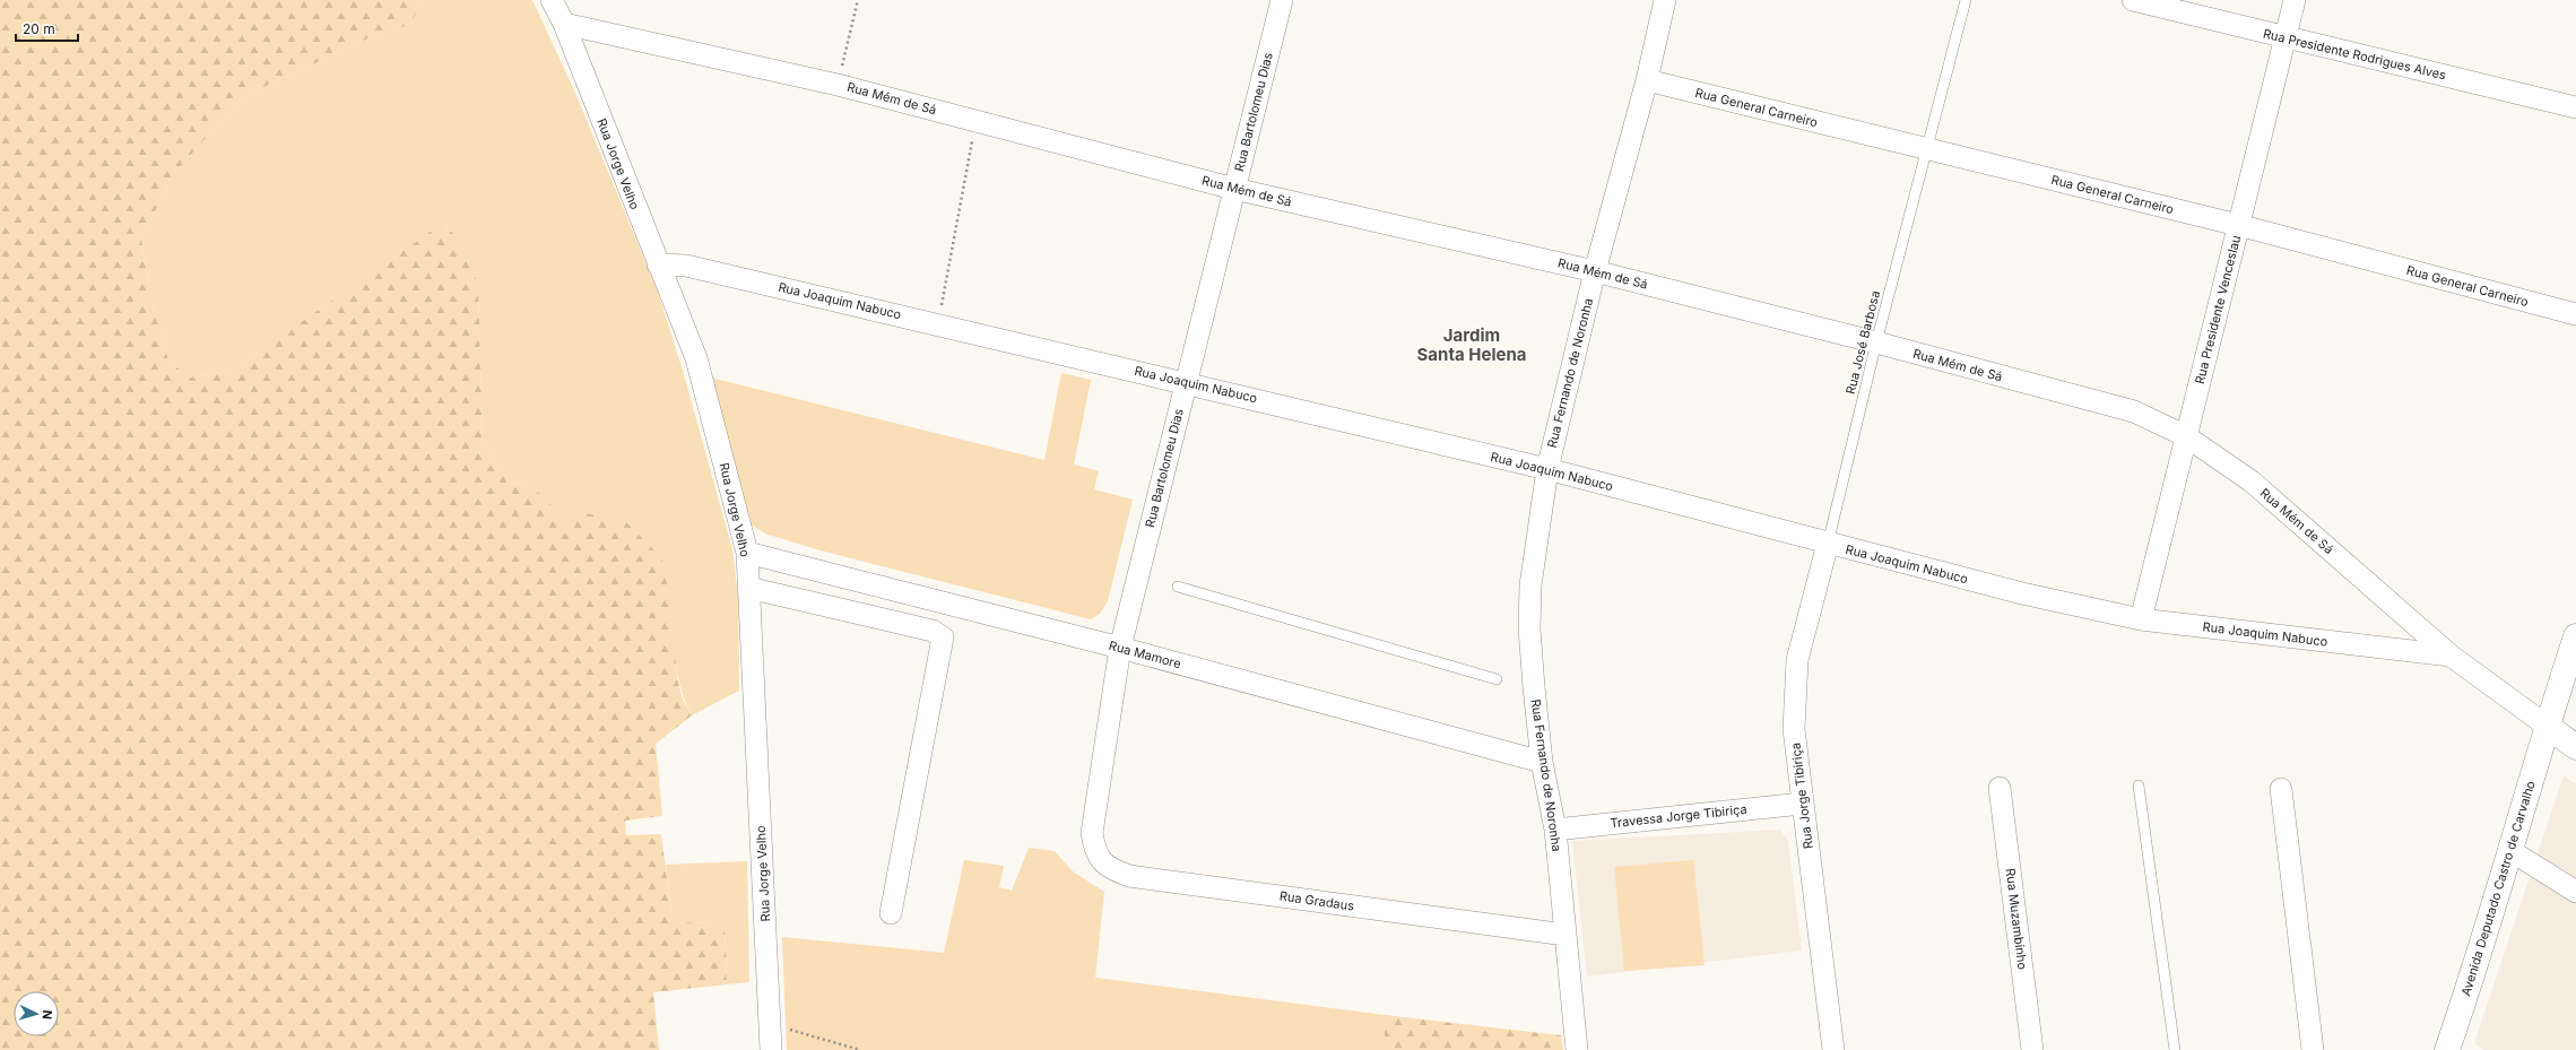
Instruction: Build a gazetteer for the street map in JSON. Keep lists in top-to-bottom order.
{
  "streets": {
    "main road": ["Avenida Deputado Castro de Carvalho"],
    "street": [
      "Rua Presidente Rodrigues Alves",
      "Rua Mém de Sá",
      "Rua General Carneiro",
      "Rua Bartolomeu Dias",
      "Rua Jorge Velho",
      "Rua Joaquim Nabuco",
      "Rua Presidente Venceslau",
      "Rua Fernando de Noronha",
      "Rua Mamore",
      "Rua Jorge Tibiriça",
      "Travessa Jorge Tibiriça",
      "Rua Gradaus",
      "Rua Muzambinho"
    ],
    "lane": ["Rua José Barbosa"]
  },
  "crossings": [
    ["Rua Presidente Rodrigues Alves", "Rua Presidente Venceslau"],
    ["Rua Mém de Sá", "Rua Bartolomeu Dias"],
    ["Rua Mém de Sá", "Rua Jorge Velho"],
    ["Rua Mém de Sá", "Rua Joaquim Nabuco"],
    ["Rua Mém de Sá", "Rua Presidente Venceslau"],
    ["Rua Mém de Sá", "Rua José Barbosa"],
    ["Rua Mém de Sá", "Rua Fernando de Noronha"],
    ["Rua Mém de Sá", "Avenida Deputado Castro de Carvalho"],
    ["Rua General Carneiro", "Rua Presidente Venceslau"],
    ["Rua General Carneiro", "Rua José Barbosa"],
    ["Rua General Carneiro", "Rua Fernando de Noronha"],
    ["Rua Bartolomeu Dias", "Rua Joaquim Nabuco"],
    ["Rua Bartolomeu Dias", "Rua Mamore"],
    ["Rua Bartolomeu Dias", "Rua Gradaus"],
    ["Rua Jorge Velho", "Rua Joaquim Nabuco"],
    ["Rua Jorge Velho", "Rua Mamore"],
    ["Rua Joaquim Nabuco", "Rua Presidente Venceslau"],
    ["Rua Joaquim Nabuco", "Rua José Barbosa"],
    ["Rua Joaquim Nabuco", "Rua Fernando de Noronha"],
    ["Rua Joaquim Nabuco", "Rua Jorge Tibiriça"],
    ["Rua José Barbosa", "Rua Jorge Tibiriça"],
    ["Rua Fernando de Noronha", "Rua Mamore"],
    ["Rua Fernando de Noronha", "Travessa Jorge Tibiriça"],
    ["Rua Fernando de Noronha", "Rua Gradaus"],
    ["Rua Jorge Tibiriça", "Travessa Jorge Tibiriça"]
  ],
  "districts": ["Jardim Santa Helena"],
  "scale_bar": "20 m",
  "north": "right"
}
